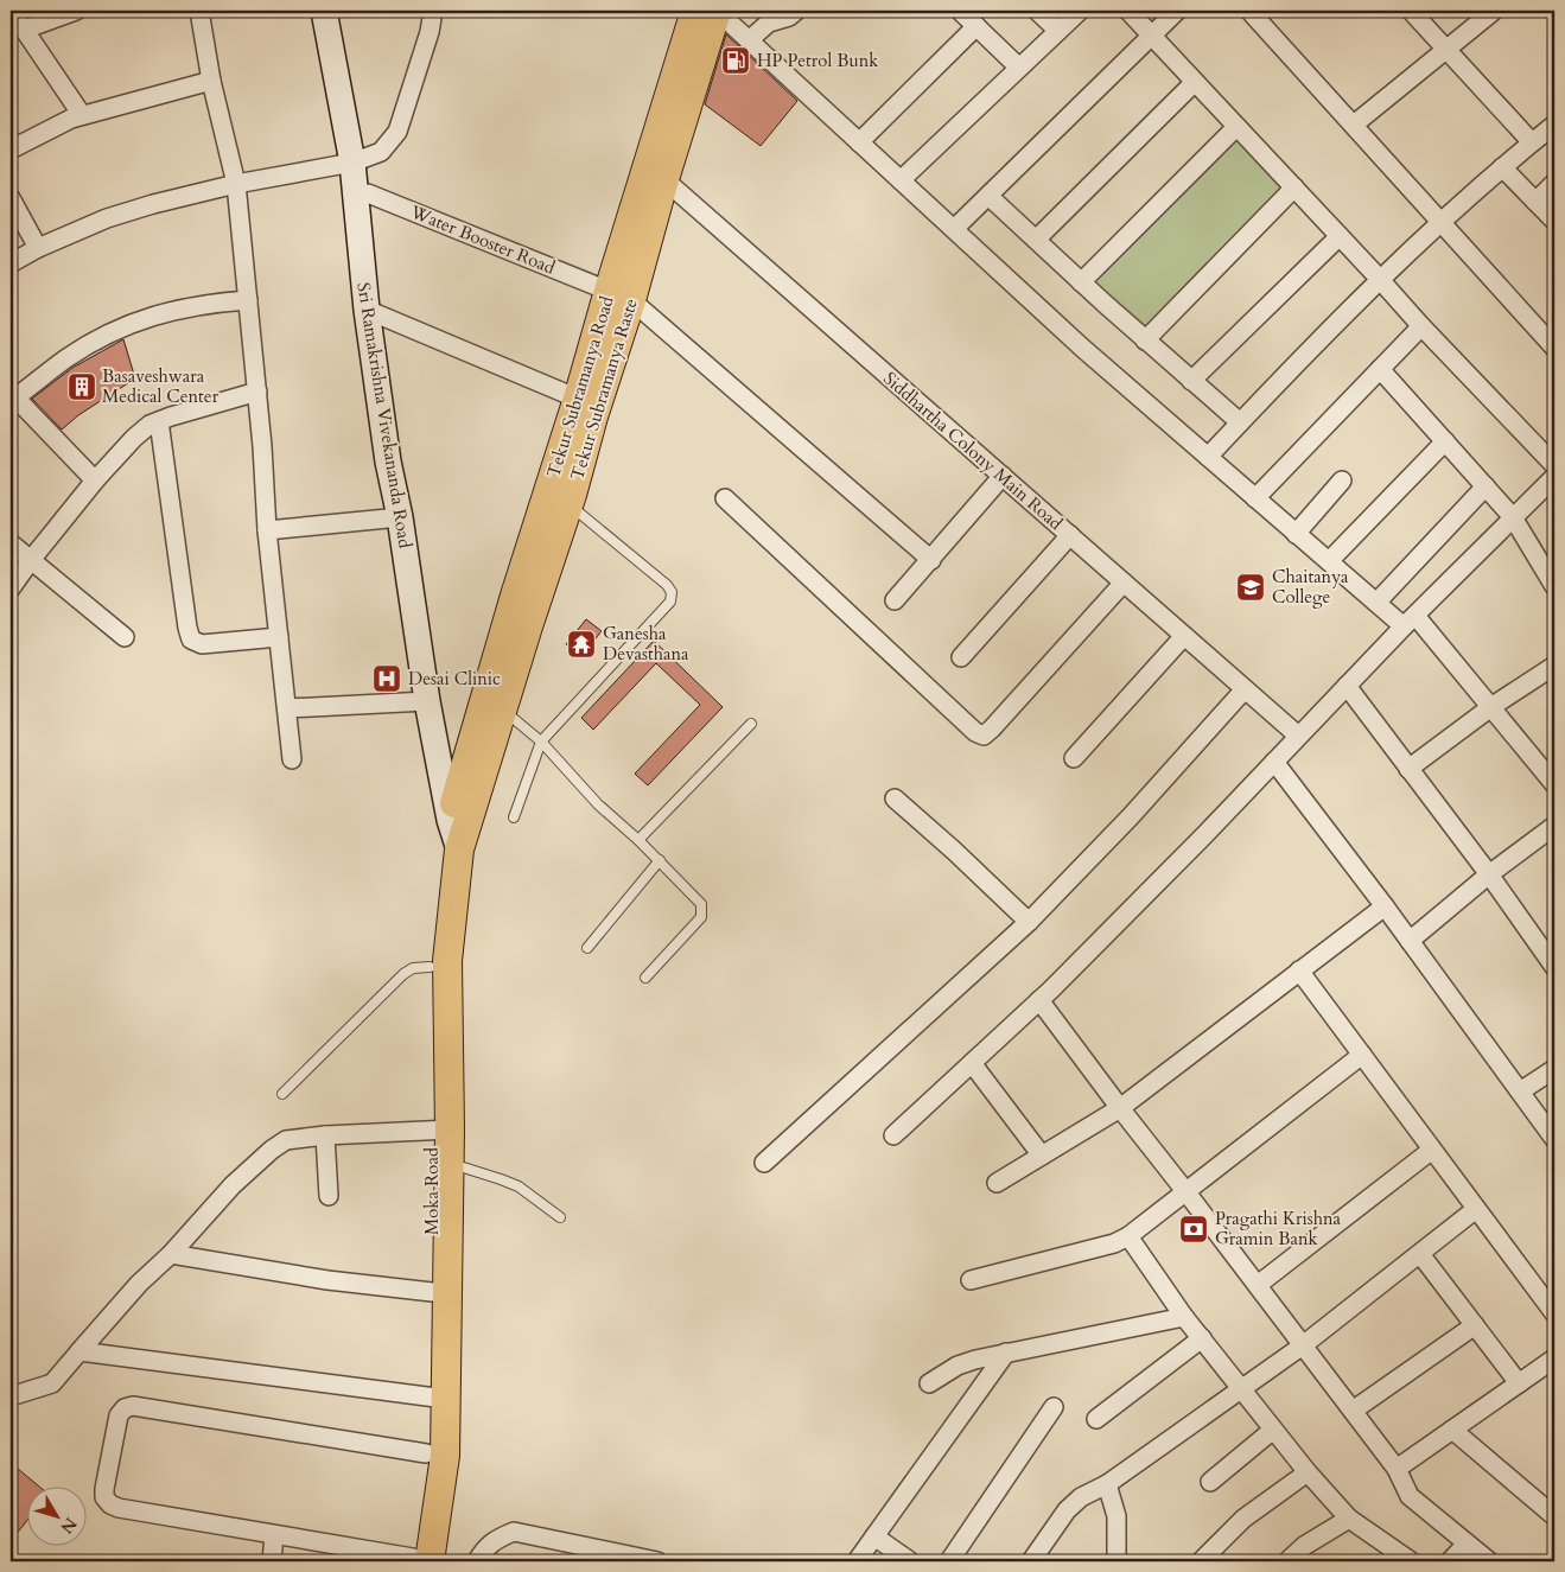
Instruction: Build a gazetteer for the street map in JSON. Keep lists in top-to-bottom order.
{
  "streets": {
    "main road": [
      "Tekur Subramanya Road",
      "Tekur Subramanya Raste",
      "Sri Ramakrishna Vivekananda Road",
      "Moka Road"
    ],
    "street": ["Water Booster Road", "Siddhartha Colony Main Road"]
  },
  "crossings": [
    ["Water Booster Road", "Tekur Subramanya Road"],
    ["Water Booster Road", "Tekur Subramanya Raste"],
    ["Water Booster Road", "Sri Ramakrishna Vivekananda Road"],
    ["Tekur Subramanya Road", "Tekur Subramanya Raste"],
    ["Tekur Subramanya Road", "Siddhartha Colony Main Road"],
    ["Tekur Subramanya Road", "Moka Road"],
    ["Tekur Subramanya Raste", "Moka Road"],
    ["Sri Ramakrishna Vivekananda Road", "Moka Road"]
  ],
  "places": {
    "fuel station": ["HP Petrol Bunk"],
    "building": ["Basaveshwara Medical Center"],
    "school or university": ["Chaitanya College"],
    "temple": ["Ganesha Devasthana"],
    "hospital": ["Desai Clinic"],
    "bank": ["Pragathi Krishna Gramin Bank"]
  },
  "north": "bottom right"
}
